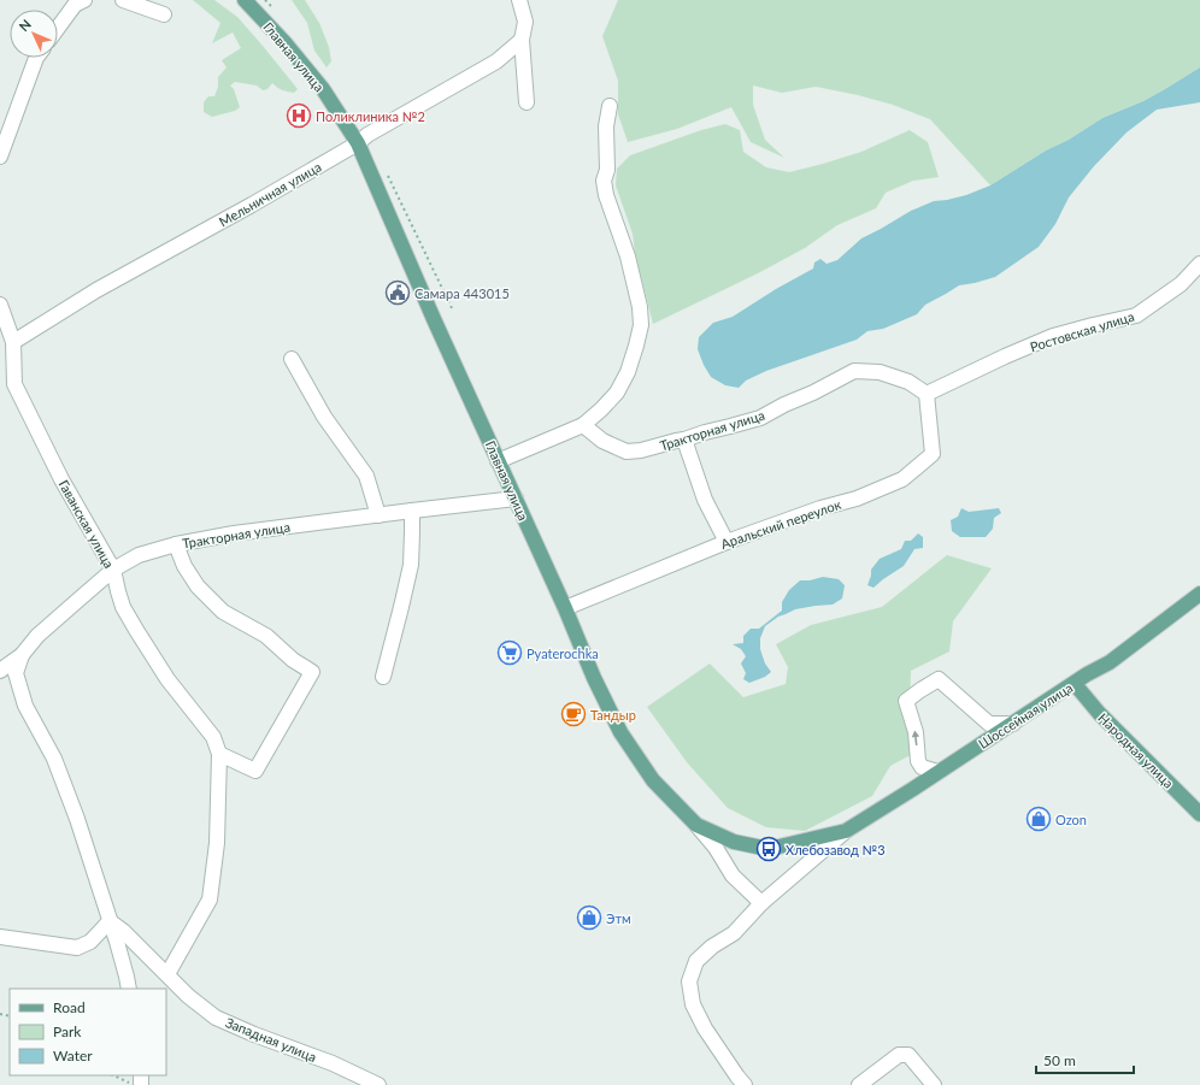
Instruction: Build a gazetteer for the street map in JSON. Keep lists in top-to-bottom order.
{
  "streets": {
    "main road": ["Главная улица", "Шоссейная улица", "Народная улица"],
    "street": [
      "Мельничная улица",
      "Ростовская улица",
      "Тракторная улица",
      "Гаванская улица",
      "Аральский переулок",
      "Западная улица"
    ]
  },
  "crossings": [
    ["Главная улица", "Мельничная улица"],
    ["Главная улица", "Тракторная улица"],
    ["Главная улица", "Аральский переулок"],
    ["Главная улица", "Шоссейная улица"],
    ["Мельничная улица", "Гаванская улица"],
    ["Ростовская улица", "Тракторная улица"],
    ["Ростовская улица", "Аральский переулок"],
    ["Тракторная улица", "Гаванская улица"],
    ["Тракторная улица", "Аральский переулок"],
    ["Шоссейная улица", "Народная улица"]
  ],
  "places": {
    "hospital": ["Поликлиника №2"],
    "public building": ["Самара 443015"],
    "supermarket": ["Pyaterochka"],
    "cafe": ["Тандыр"],
    "shop": ["Ozon", "Этм"],
    "bus stop": ["Хлебозавод №3"]
  },
  "legend": ["Road", "Park", "Water"],
  "scale_bar": "50 m",
  "north": "top left"
}
